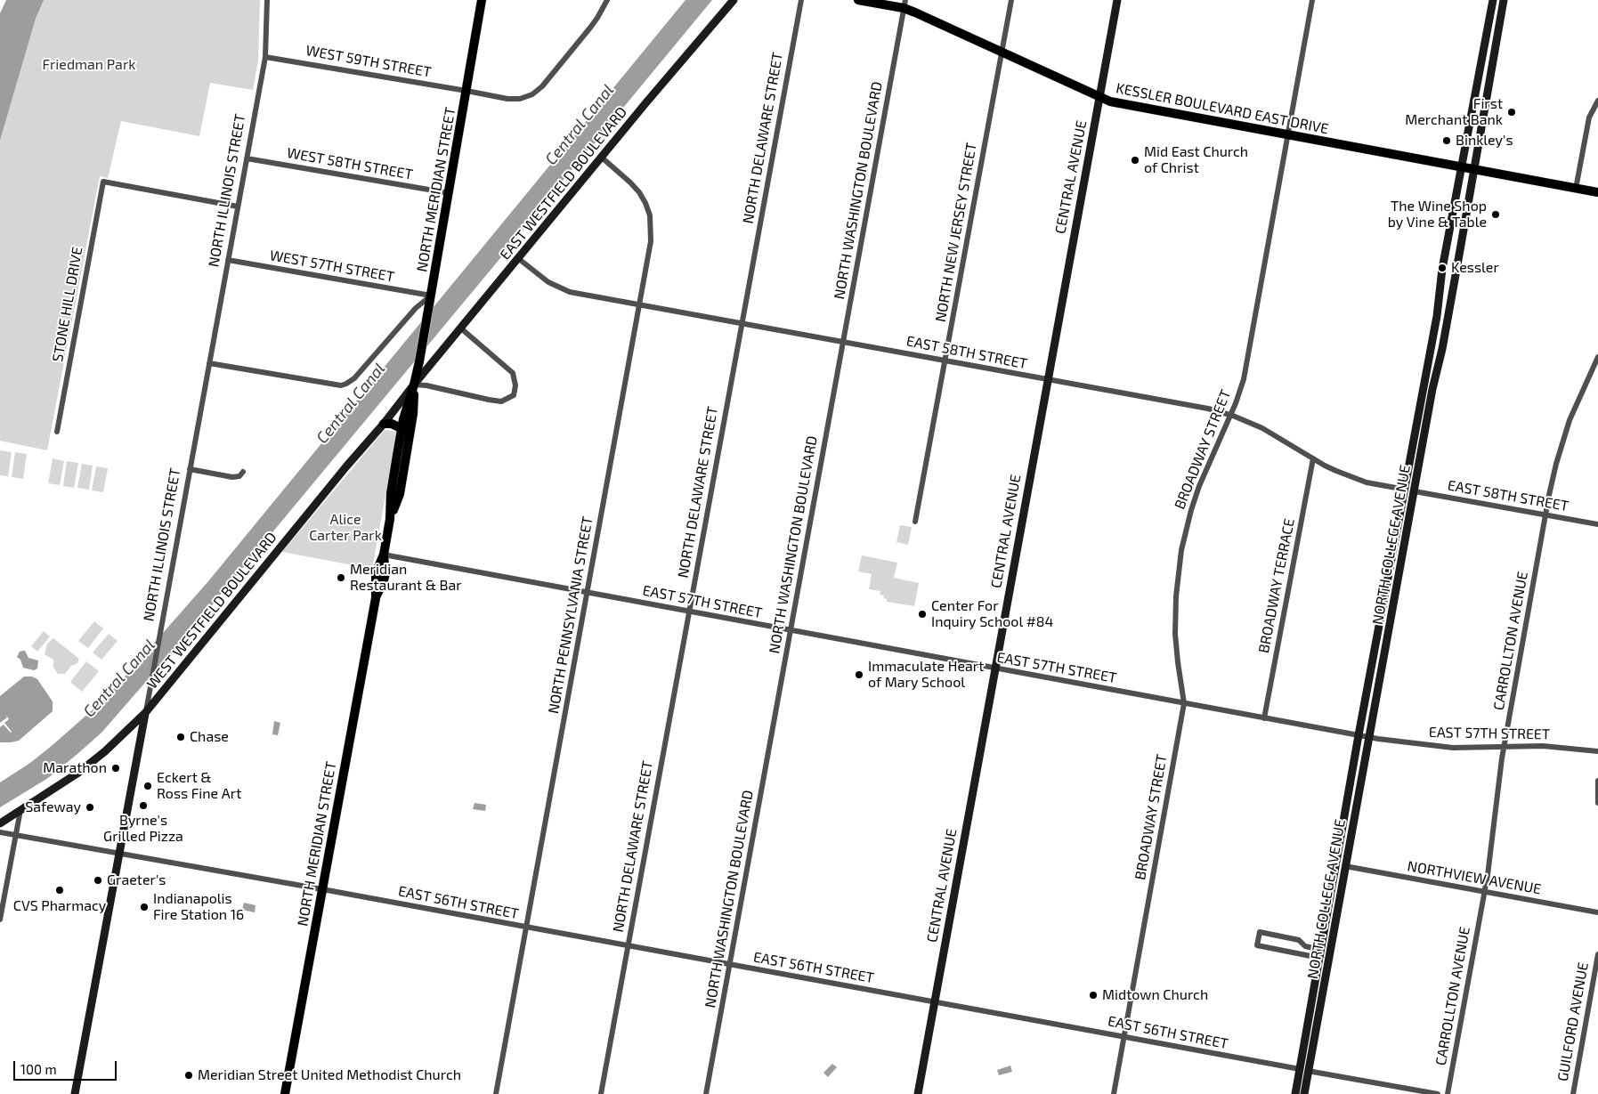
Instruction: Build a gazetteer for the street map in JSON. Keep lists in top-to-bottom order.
{
  "streets": {
    "main road": [
      "KESSLER BOULEVARD EAST DRIVE",
      "CENTRAL AVENUE",
      "EAST WESTFIELD BOULEVARD",
      "NORTH MERIDIAN STREET",
      "NORTH ILLINOIS STREET",
      "NORTH COLLEGE AVENUE",
      "WEST WESTFIELD BOULEVARD"
    ],
    "street": [
      "WEST 59TH STREET",
      "NORTH DELAWARE STREET",
      "WEST 58TH STREET",
      "NORTH WASHINGTON BOULEVARD",
      "NORTH NEW JERSEY STREET",
      "WEST 57TH STREET",
      "STONE HILL DRIVE",
      "EAST 58TH STREET",
      "BROADWAY STREET",
      "BROADWAY TERRACE",
      "EAST 57TH STREET",
      "NORTH PENNSYLVANIA STREET",
      "CARROLLTON AVENUE",
      "NORTHVIEW AVENUE",
      "EAST 56TH STREET",
      "GUILFORD AVENUE"
    ]
  },
  "crossings": [
    ["WEST 59TH STREET", "NORTH MERIDIAN STREET"],
    ["WEST 59TH STREET", "NORTH ILLINOIS STREET"],
    ["KESSLER BOULEVARD EAST DRIVE", "CENTRAL AVENUE"],
    ["KESSLER BOULEVARD EAST DRIVE", "NORTH WASHINGTON BOULEVARD"],
    ["KESSLER BOULEVARD EAST DRIVE", "NORTH NEW JERSEY STREET"],
    ["KESSLER BOULEVARD EAST DRIVE", "BROADWAY STREET"],
    ["KESSLER BOULEVARD EAST DRIVE", "NORTH COLLEGE AVENUE"],
    ["NORTH DELAWARE STREET", "EAST 58TH STREET"],
    ["NORTH DELAWARE STREET", "EAST 57TH STREET"],
    ["NORTH DELAWARE STREET", "EAST 56TH STREET"],
    ["WEST 58TH STREET", "NORTH MERIDIAN STREET"],
    ["WEST 58TH STREET", "NORTH ILLINOIS STREET"],
    ["CENTRAL AVENUE", "EAST 58TH STREET"],
    ["CENTRAL AVENUE", "EAST 57TH STREET"],
    ["CENTRAL AVENUE", "EAST 56TH STREET"],
    ["EAST WESTFIELD BOULEVARD", "NORTH MERIDIAN STREET"],
    ["EAST WESTFIELD BOULEVARD", "EAST 58TH STREET"],
    ["EAST WESTFIELD BOULEVARD", "WEST WESTFIELD BOULEVARD"],
    ["EAST WESTFIELD BOULEVARD", "NORTH PENNSYLVANIA STREET"],
    ["NORTH MERIDIAN STREET", "WEST 57TH STREET"],
    ["NORTH MERIDIAN STREET", "EAST 57TH STREET"],
    ["NORTH MERIDIAN STREET", "WEST WESTFIELD BOULEVARD"],
    ["NORTH MERIDIAN STREET", "EAST 56TH STREET"],
    ["NORTH ILLINOIS STREET", "WEST 57TH STREET"],
    ["NORTH ILLINOIS STREET", "STONE HILL DRIVE"],
    ["NORTH ILLINOIS STREET", "WEST WESTFIELD BOULEVARD"],
    ["NORTH ILLINOIS STREET", "EAST 56TH STREET"],
    ["NORTH WASHINGTON BOULEVARD", "EAST 58TH STREET"],
    ["NORTH WASHINGTON BOULEVARD", "EAST 57TH STREET"],
    ["NORTH WASHINGTON BOULEVARD", "EAST 56TH STREET"],
    ["NORTH NEW JERSEY STREET", "EAST 58TH STREET"],
    ["EAST 58TH STREET", "BROADWAY STREET"],
    ["EAST 58TH STREET", "NORTH COLLEGE AVENUE"],
    ["EAST 58TH STREET", "BROADWAY TERRACE"],
    ["EAST 58TH STREET", "NORTH PENNSYLVANIA STREET"],
    ["EAST 58TH STREET", "CARROLLTON AVENUE"],
    ["BROADWAY STREET", "EAST 57TH STREET"],
    ["BROADWAY STREET", "EAST 56TH STREET"],
    ["NORTH COLLEGE AVENUE", "EAST 57TH STREET"],
    ["NORTH COLLEGE AVENUE", "NORTHVIEW AVENUE"],
    ["NORTH COLLEGE AVENUE", "EAST 56TH STREET"],
    ["BROADWAY TERRACE", "EAST 57TH STREET"],
    ["EAST 57TH STREET", "NORTH PENNSYLVANIA STREET"],
    ["EAST 57TH STREET", "CARROLLTON AVENUE"],
    ["NORTH PENNSYLVANIA STREET", "EAST 56TH STREET"],
    ["CARROLLTON AVENUE", "NORTHVIEW AVENUE"]
  ],
  "water": ["Central Canal"],
  "parks": ["Friedman Park", "Alice Carter Park"],
  "places": [
    "First Merchant Bank",
    "Binkley's",
    "Mid East Church of Christ",
    "The Wine Shop by Vine & Table",
    "Kessler",
    "Meridian Restaurant & Bar",
    "Center For Inquiry School #84",
    "Immaculate Heart of Mary School",
    "Chase",
    "Marathon",
    "Eckert & Ross Fine Art",
    "Byrne's Grilled Pizza",
    "Safeway",
    "Graeter's",
    "CVS Pharmacy",
    "Indianapolis Fire Station 16",
    "Midtown Church",
    "Meridian Street United Methodist Church"
  ],
  "scale_bar": "100 m"
}
